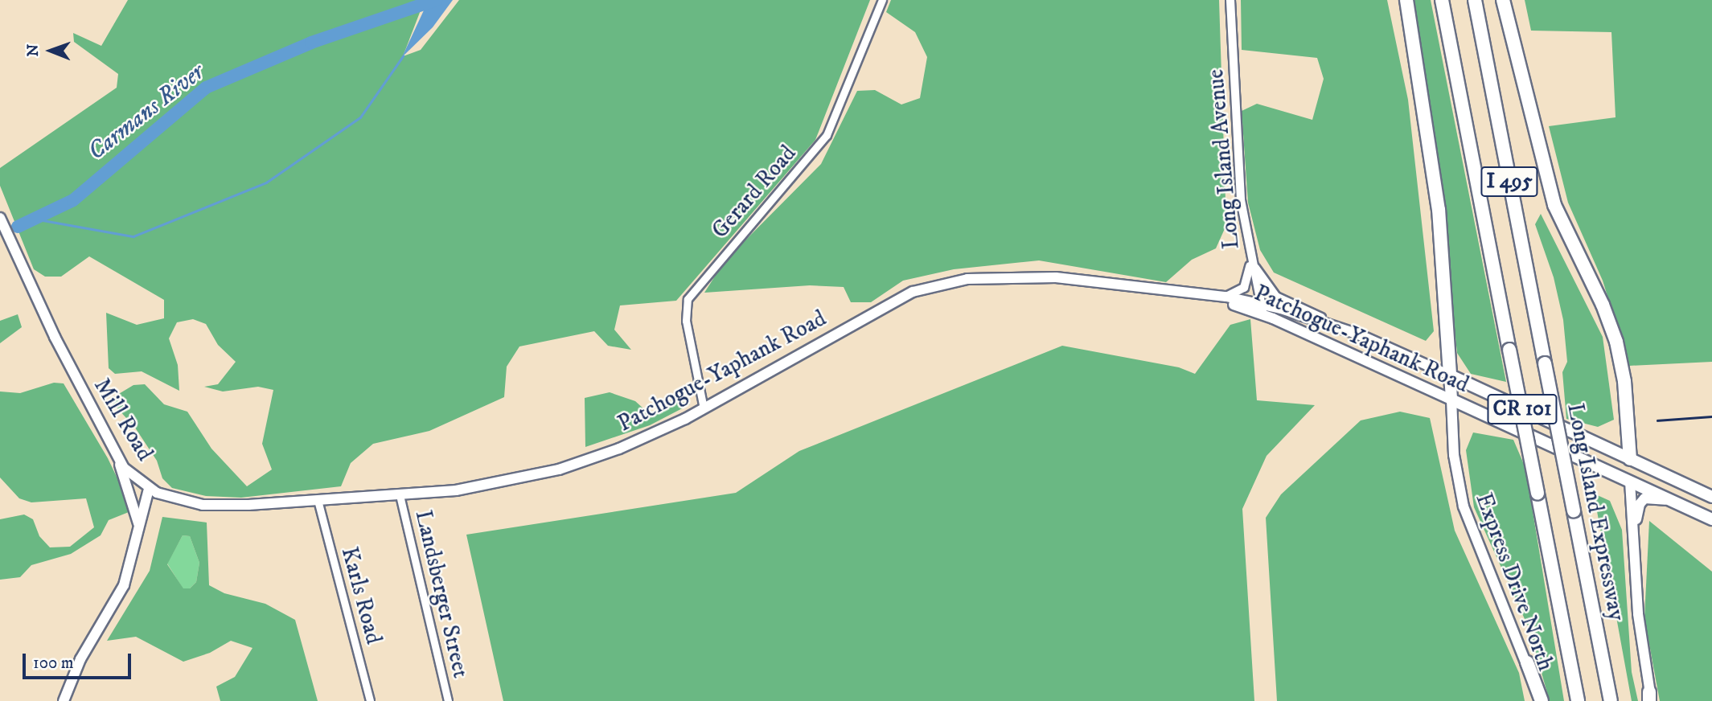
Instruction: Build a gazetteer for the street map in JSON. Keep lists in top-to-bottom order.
{
  "streets": {
    "highway": ["I 495", "Long Island Expressway"],
    "main road": [
      "Patchogue-Yaphank Road",
      "CR 101",
      "Mill Road",
      "Express Drive North"
    ],
    "street": [
      "Long Island Avenue",
      "Gerard Road",
      "Landsberger Street",
      "Karls Road"
    ]
  },
  "crossings": [
    ["Long Island Avenue", "Patchogue-Yaphank Road"],
    ["Gerard Road", "Patchogue-Yaphank Road"],
    ["Patchogue-Yaphank Road", "Mill Road"],
    ["Patchogue-Yaphank Road", "Express Drive North"],
    ["Patchogue-Yaphank Road", "Landsberger Street"],
    ["Patchogue-Yaphank Road", "Karls Road"]
  ],
  "water": ["Carmans River"],
  "scale_bar": "100 m",
  "north": "left"
}
